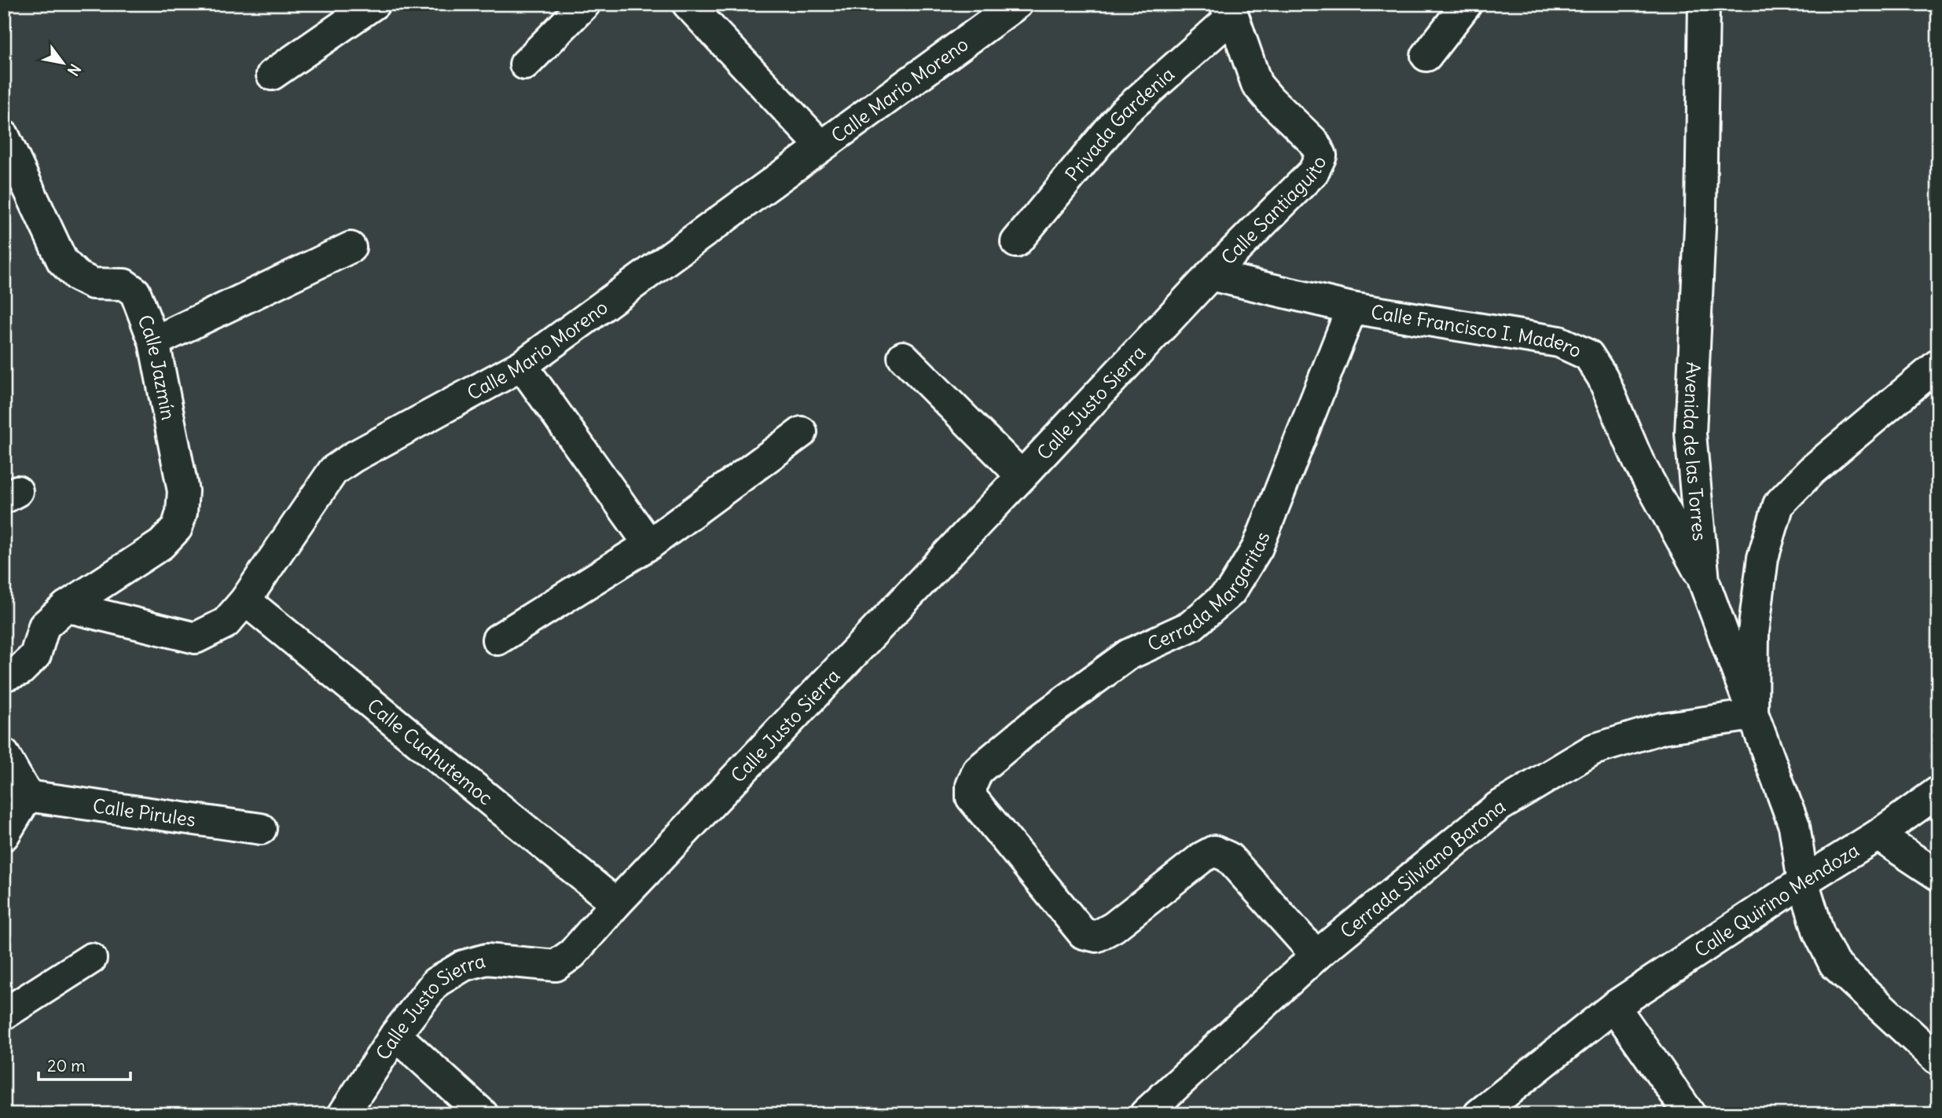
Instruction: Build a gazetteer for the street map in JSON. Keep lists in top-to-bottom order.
{
  "streets": {
    "street": [
      "Calle Mario Moreno",
      "Privada Gardenia",
      "Calle Santiaguito",
      "Calle Francisco I. Madero",
      "Calle Jazmín",
      "Calle Justo Sierra",
      "Avenida de las Torres",
      "Cerrada Margaritas",
      "Calle Cuahutemoc",
      "Calle Pirules",
      "Cerrada Silviano Barona",
      "Calle Quirino Mendoza"
    ]
  },
  "crossings": [
    ["Calle Mario Moreno", "Calle Jazmín"],
    ["Calle Mario Moreno", "Calle Cuahutemoc"],
    ["Privada Gardenia", "Calle Santiaguito"],
    ["Calle Santiaguito", "Calle Francisco I. Madero"],
    ["Calle Santiaguito", "Calle Justo Sierra"],
    ["Calle Francisco I. Madero", "Calle Justo Sierra"],
    ["Calle Francisco I. Madero", "Avenida de las Torres"],
    ["Calle Francisco I. Madero", "Cerrada Margaritas"],
    ["Calle Justo Sierra", "Calle Cuahutemoc"],
    ["Avenida de las Torres", "Cerrada Silviano Barona"],
    ["Avenida de las Torres", "Calle Quirino Mendoza"],
    ["Cerrada Margaritas", "Cerrada Silviano Barona"]
  ],
  "scale_bar": "20 m",
  "north": "bottom right"
}
